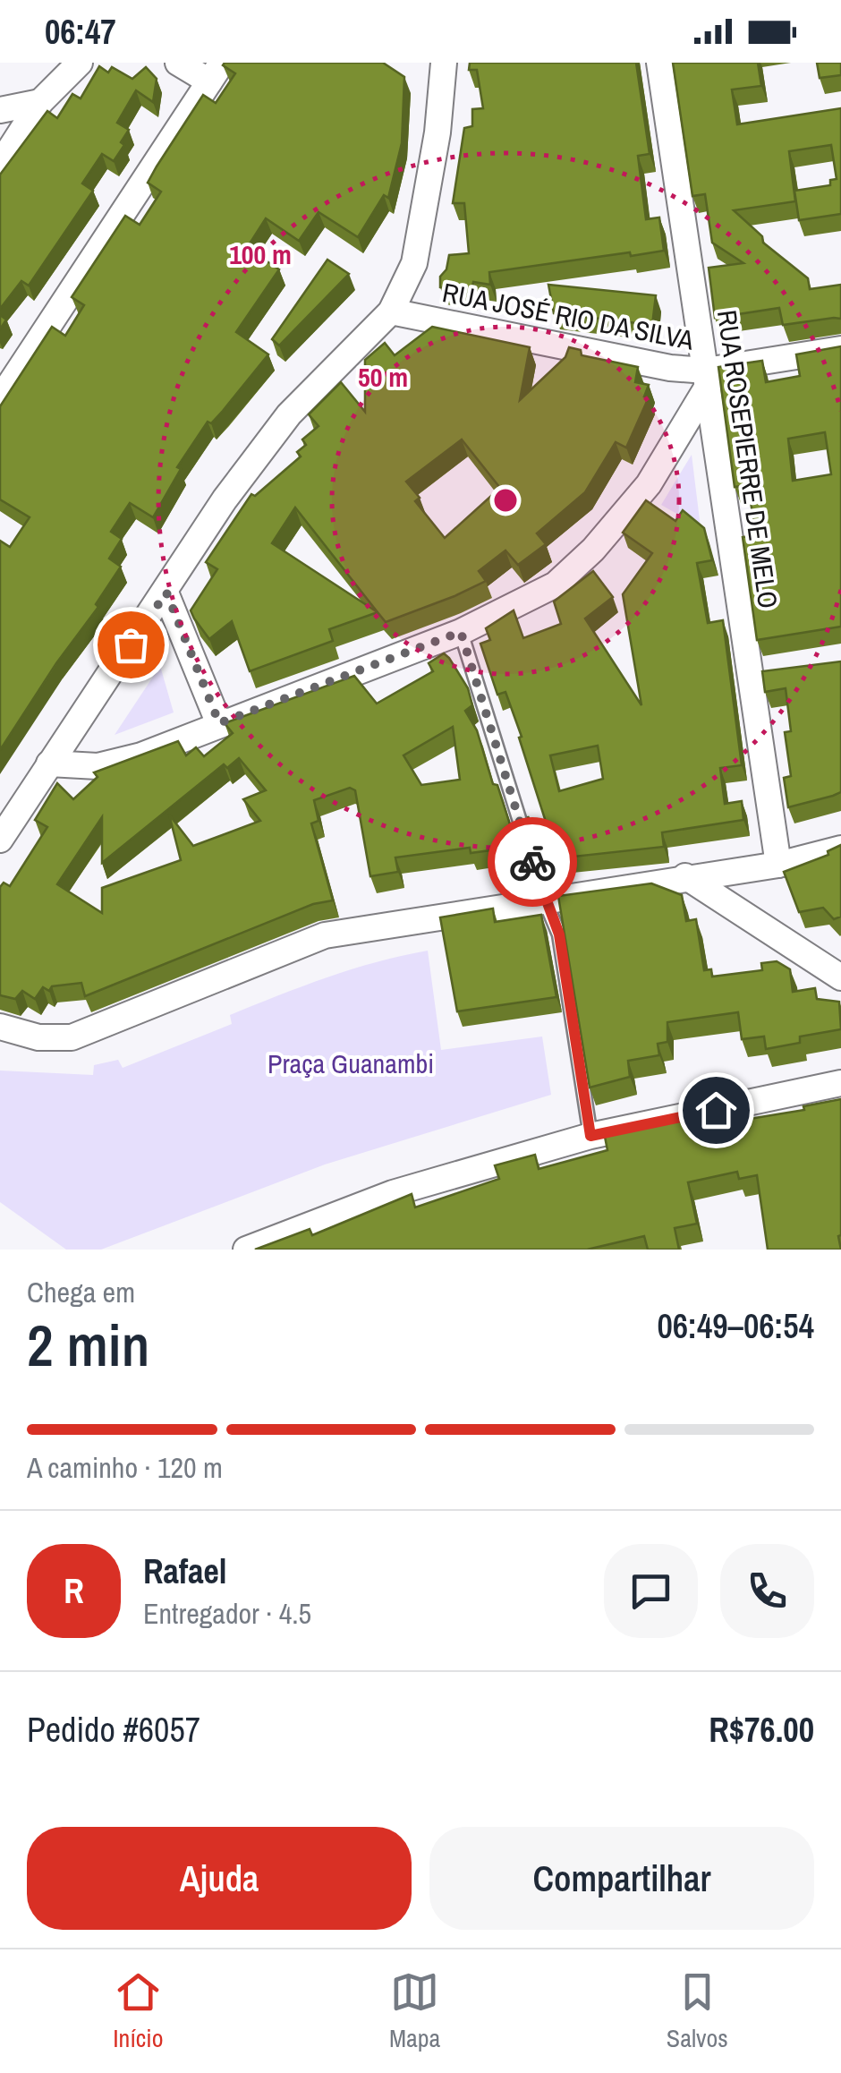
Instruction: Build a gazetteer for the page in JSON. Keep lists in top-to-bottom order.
{
  "streets": {
    "street": ["RUA JOSÉ RIO DA SILVA", "RUA ROSEPIERRE DE MELO"]
  },
  "crossings": [
    ["RUA JOSÉ RIO DA SILVA", "RUA ROSEPIERRE DE MELO"]
  ],
  "parks": ["Praça Guanambi"],
  "page": {
    "status": "06:47",
    "heading": ["2 min", "Chega em", "06:49–06:54"],
    "panel": [
      "Rafael",
      "Entregador · 4.5",
      "Pedido #6057",
      "R$76.00"
    ],
    "bar": "A caminho · 120 m",
    "round": "R",
    "buttons": ["Ajuda", "Compartilhar"],
    "tabs": ["Início", "Mapa", "Salvos"]
  },
  "rings": ["100 m", "50 m"]
}
